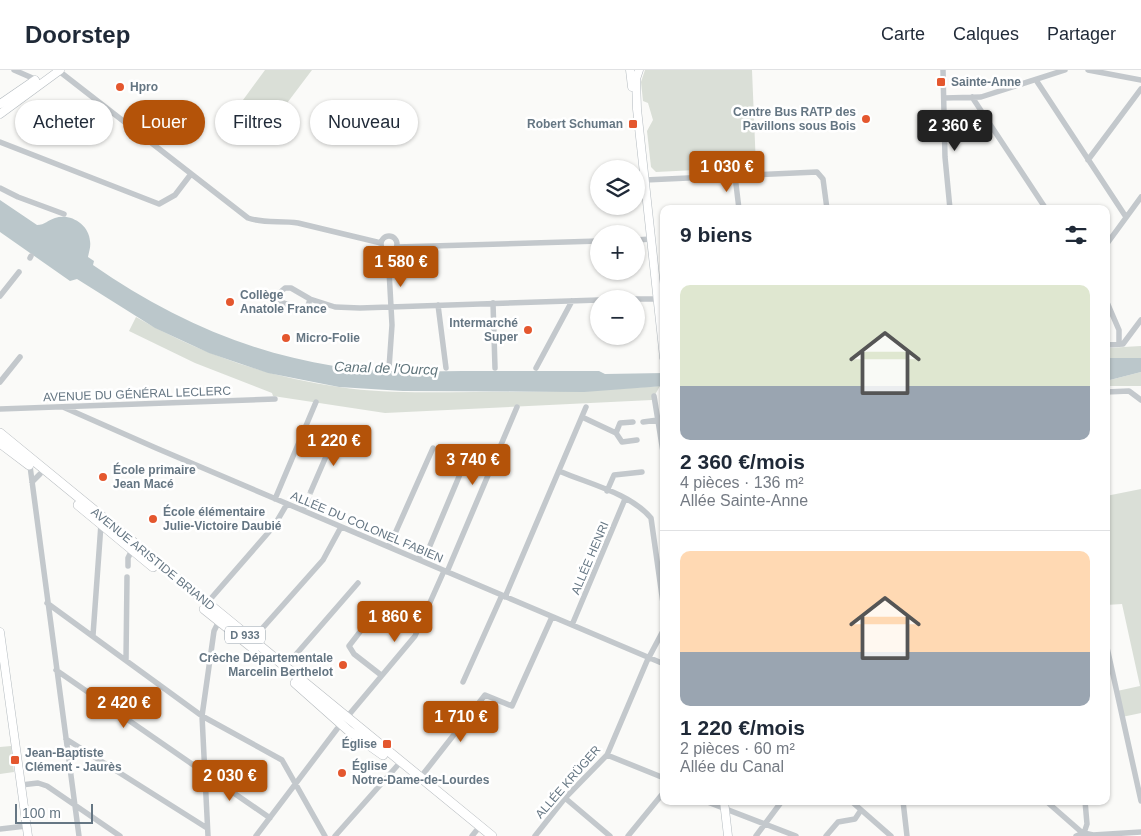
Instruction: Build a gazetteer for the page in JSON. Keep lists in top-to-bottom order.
{
  "streets": {
    "main road": ["AVENUE ARISTIDE BRIAND", "D 933"],
    "street": [
      "AVENUE DU GÉNÉRAL LECLERC",
      "ALLÉE DU COLONEL FABIEN",
      "ALLÉE HENRI",
      "ALLÉE KRÜGER"
    ]
  },
  "crossings": [
    ["AVENUE DU GÉNÉRAL LECLERC", "ALLÉE DU COLONEL FABIEN"],
    ["ALLÉE DU COLONEL FABIEN", "ALLÉE HENRI"],
    ["ALLÉE DU COLONEL FABIEN", "ALLÉE KRÜGER"]
  ],
  "water": ["Canal de l'Ourcq"],
  "places": {
    "transit": [
      "Sainte-Anne",
      "Robert Schuman",
      "Église",
      "Jean-Baptiste Clément - Jaurès"
    ],
    "other": [
      "Hpro",
      "Centre Bus RATP des Pavillons sous Bois",
      "Collège Anatole France",
      "Intermarché Super",
      "Micro-Folie",
      "École primaire Jean Macé",
      "École élémentaire Julie-Victoire Daubié",
      "Crèche Départementale Marcelin Berthelot",
      "Église Notre-Dame-de-Lourdes"
    ]
  },
  "scale_bar": "100 m",
  "page": {
    "header": "Doorstep",
    "nav": ["Carte", "Calques", "Partager"],
    "chip": [
      "Acheter",
      "Louer",
      "Filtres",
      "Nouveau"
    ],
    "price": [
      "2 360 €",
      "1 030 €",
      "1 580 €",
      "1 220 €",
      "3 740 €",
      "1 860 €",
      "2 420 €",
      "1 710 €",
      "2 030 €"
    ],
    "map_buttons": ["+", "−"],
    "heading": "9 biens",
    "list": [
      {
        "name": "2 360 €/mois",
        "note": "4 pièces · 136 m² · Allée Sainte-Anne"
      },
      {
        "name": "1 220 €/mois",
        "note": "2 pièces · 60 m² · Allée du Canal"
      }
    ],
    "scale": "100 m"
  }
}
